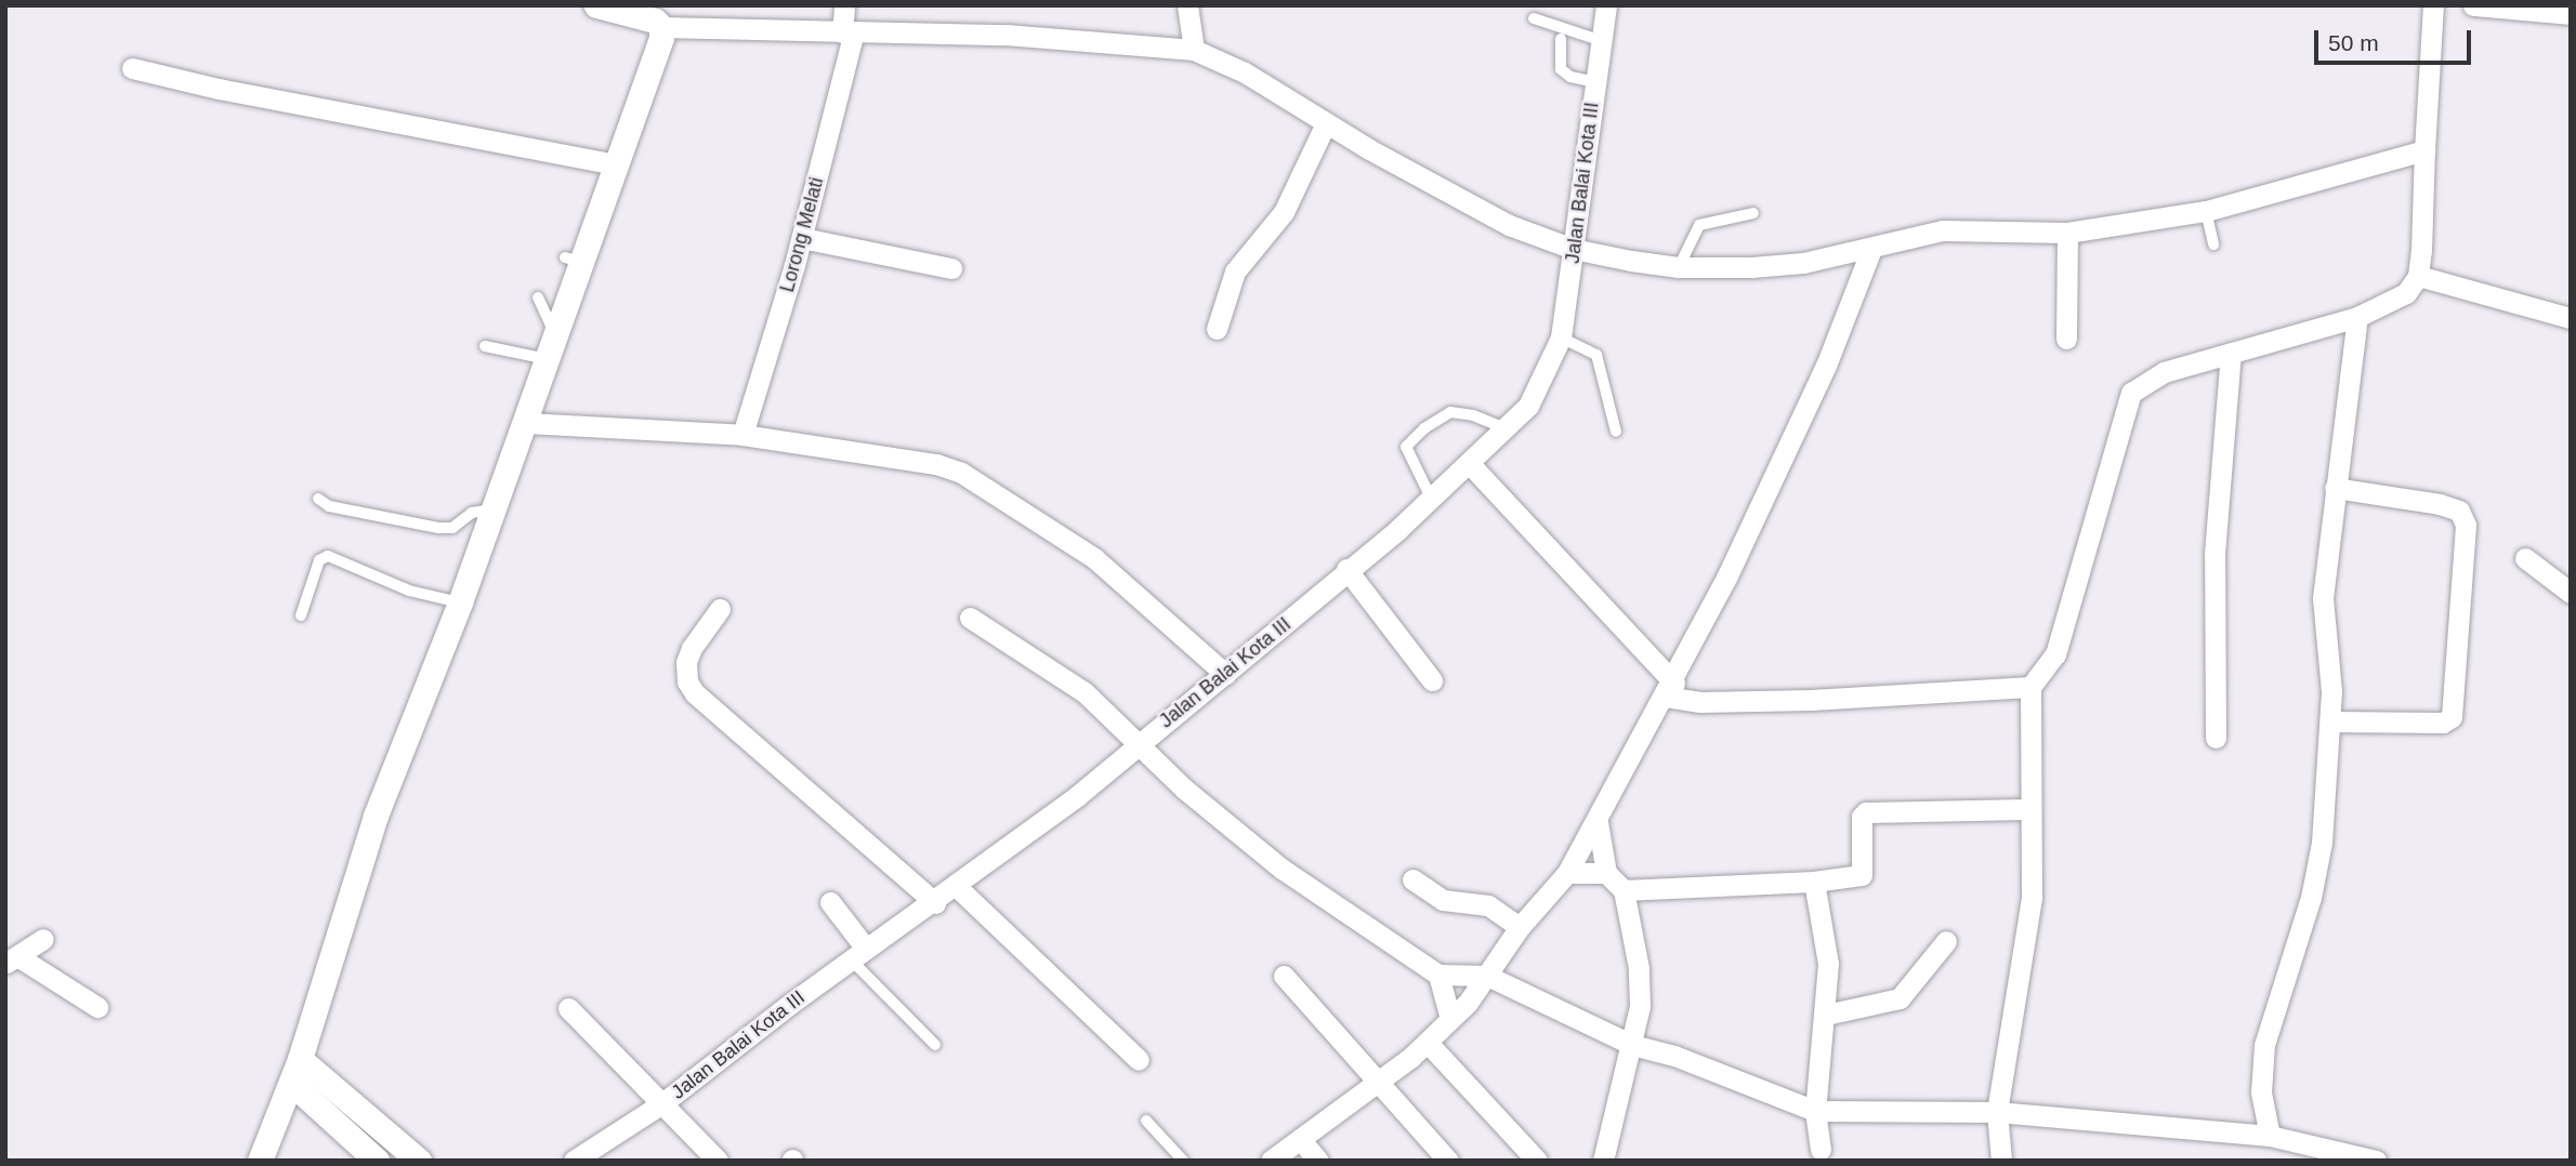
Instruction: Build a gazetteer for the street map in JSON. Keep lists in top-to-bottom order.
{
  "streets": {
    "street": ["Jalan Balai Kota III", "Lorong Melati"]
  },
  "scale_bar": "50 m"
}
